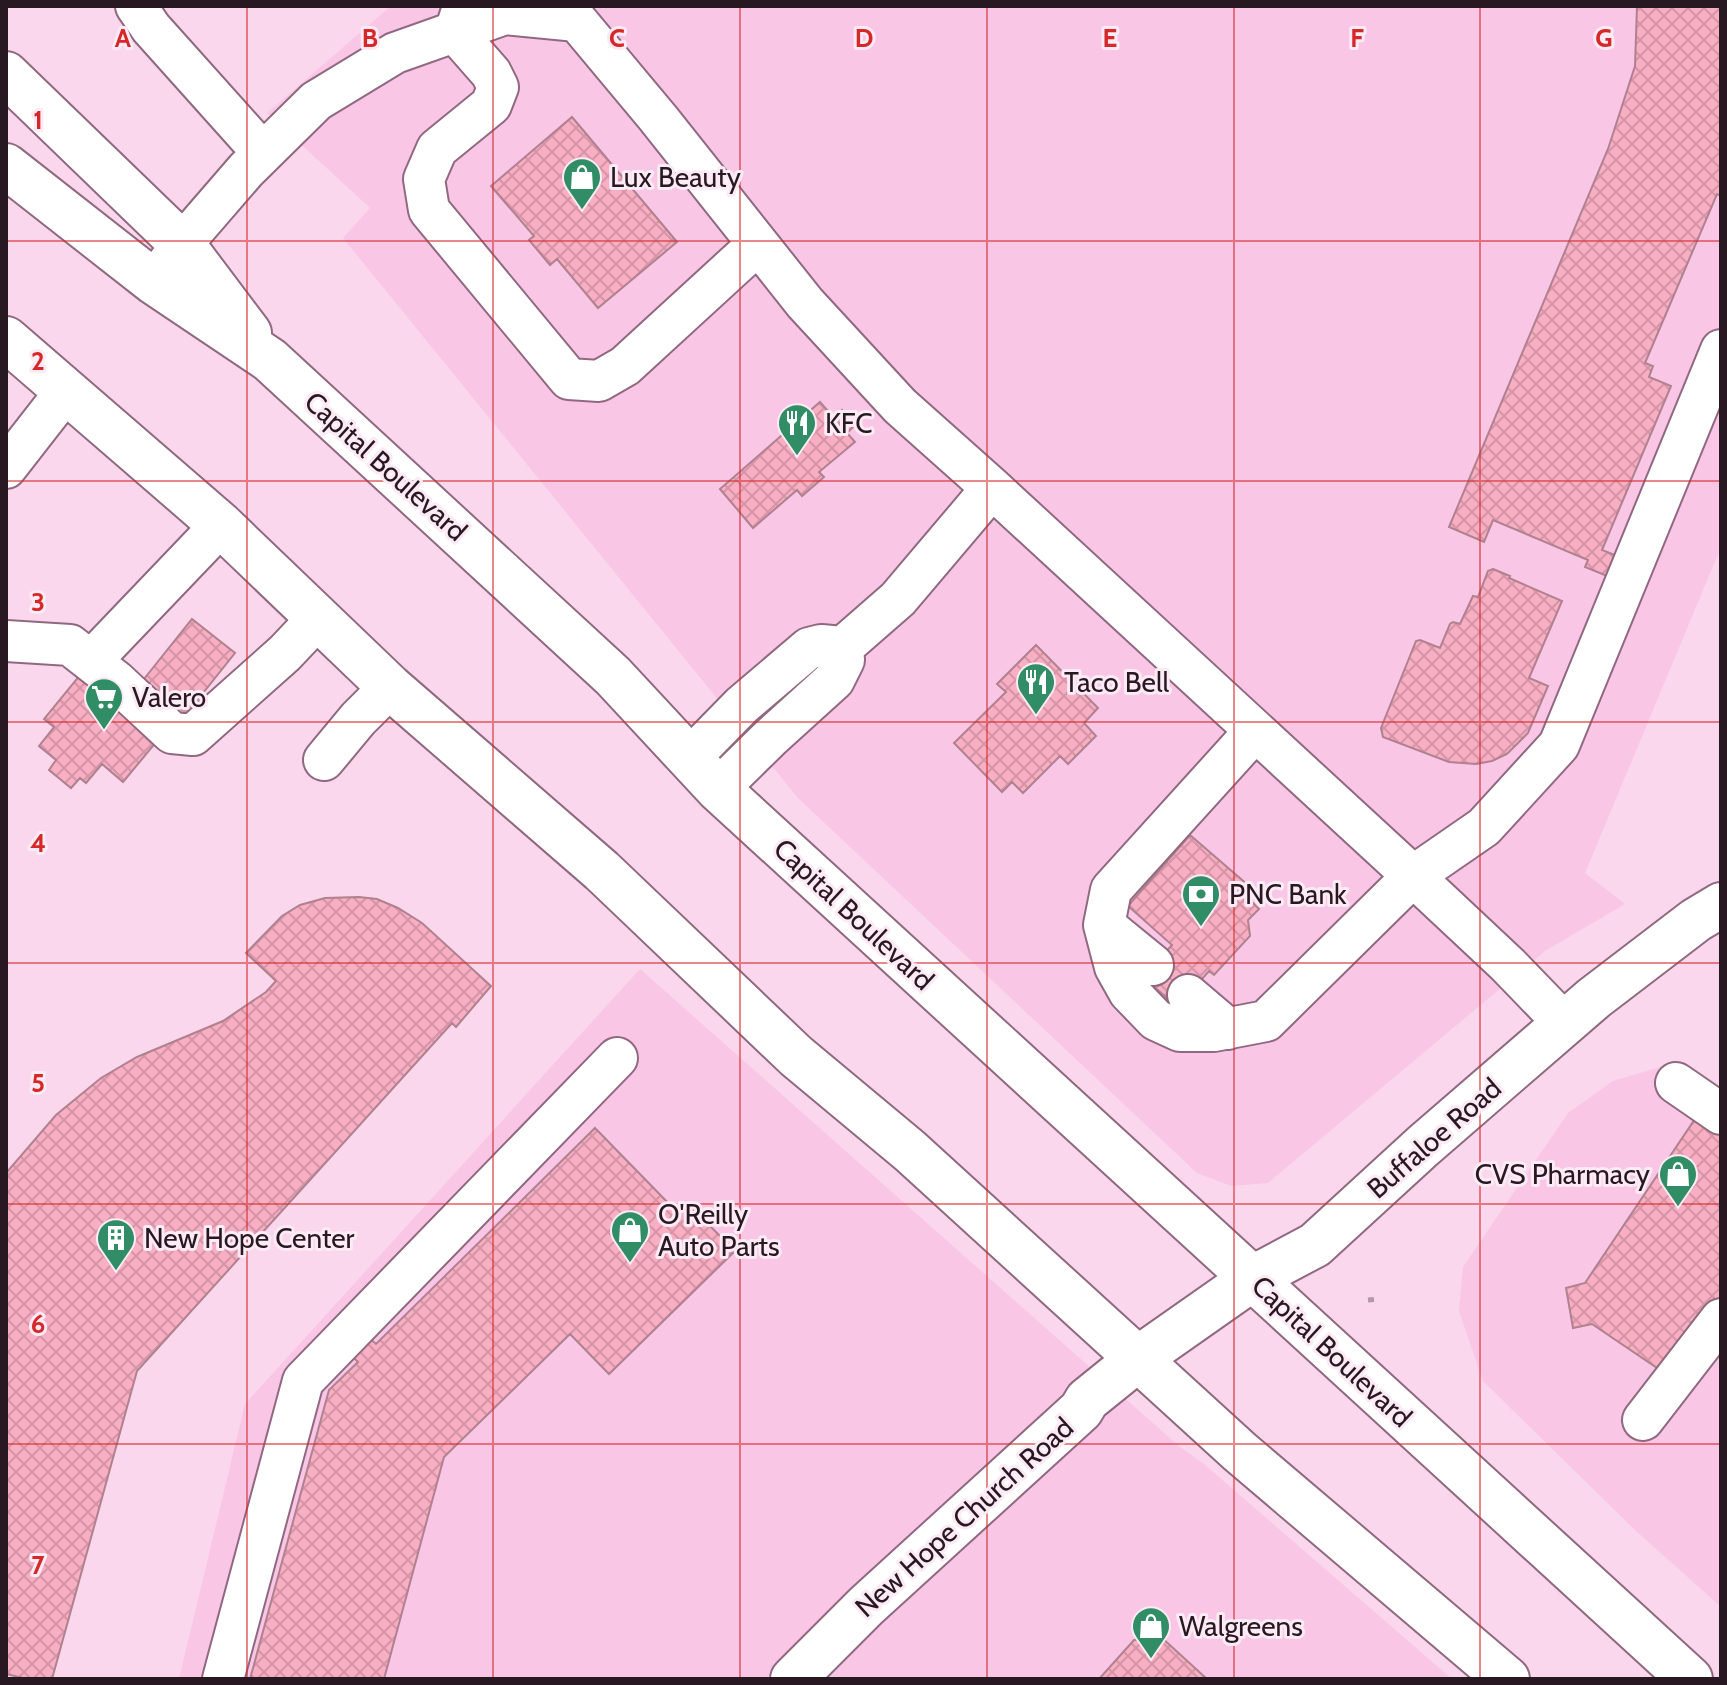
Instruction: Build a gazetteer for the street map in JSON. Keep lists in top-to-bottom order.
{
  "streets": {
    "main road": ["Capital Boulevard", "Buffaloe Road", "New Hope Church Road"]
  },
  "crossings": [
    ["Capital Boulevard", "Buffaloe Road"],
    ["Buffaloe Road", "New Hope Church Road"]
  ],
  "places": {
    "shop": [
      "Lux Beauty",
      "CVS Pharmacy",
      "O'Reilly Auto Parts",
      "Walgreens"
    ],
    "restaurant": ["KFC", "Taco Bell"],
    "supermarket": ["Valero"],
    "bank": ["PNC Bank"],
    "building": ["New Hope Center"]
  },
  "grid": {
    "columns": [
      "A",
      "B",
      "C",
      "D",
      "E",
      "F",
      "G"
    ],
    "rows": [
      "1",
      "2",
      "3",
      "4",
      "5",
      "6",
      "7"
    ]
  }
}
